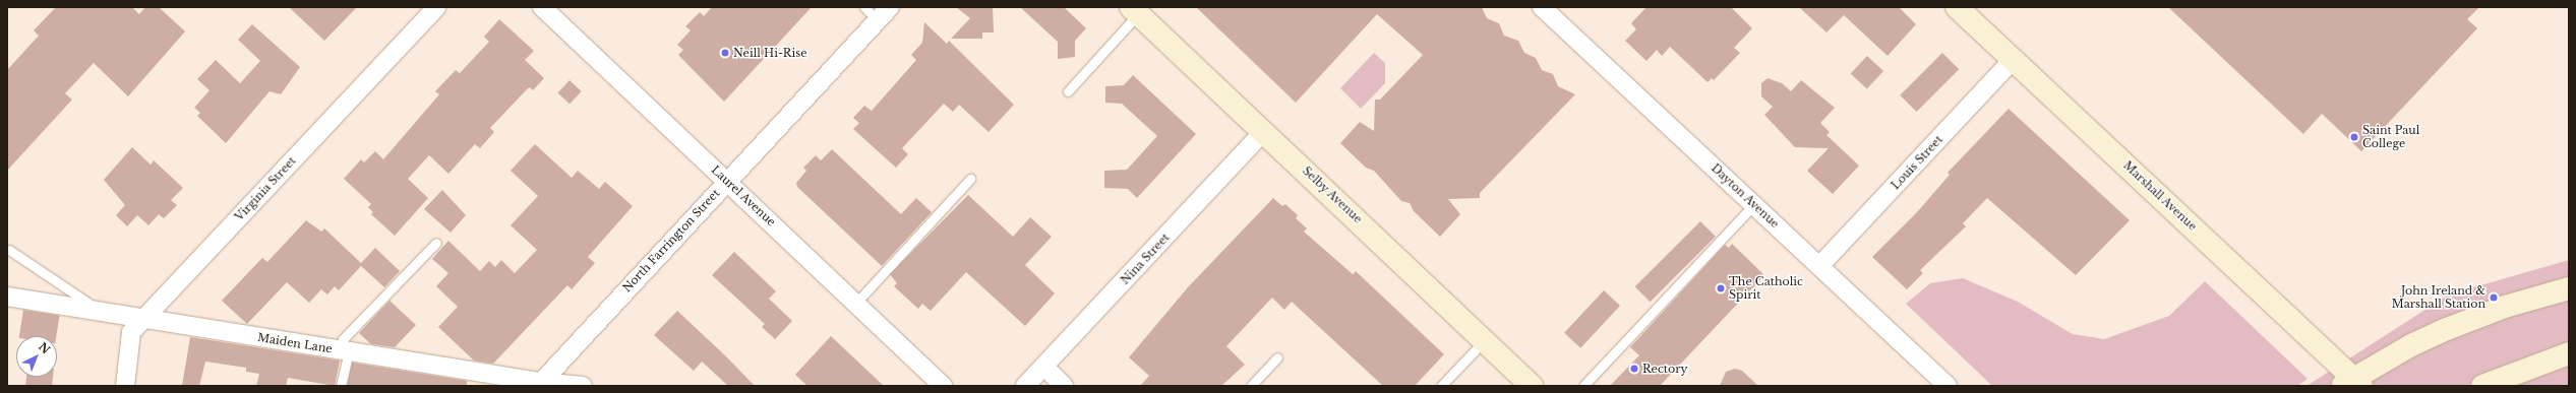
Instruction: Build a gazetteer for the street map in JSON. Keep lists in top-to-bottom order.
{
  "streets": {
    "street": [
      "Louis Street",
      "Virginia Street",
      "Selby Avenue",
      "Laurel Avenue",
      "Dayton Avenue",
      "Marshall Avenue",
      "North Farrington Street",
      "Nina Street",
      "Maiden Lane"
    ]
  },
  "crossings": [
    ["Louis Street", "Dayton Avenue"],
    ["Louis Street", "Marshall Avenue"],
    ["Virginia Street", "Maiden Lane"],
    ["Selby Avenue", "Nina Street"],
    ["Laurel Avenue", "North Farrington Street"],
    ["North Farrington Street", "Maiden Lane"]
  ],
  "places": [
    "Neill Hi-Rise",
    "Saint Paul College",
    "The Catholic Spirit",
    "John Ireland & Marshall Station",
    "Rectory"
  ],
  "north": "top right"
}
